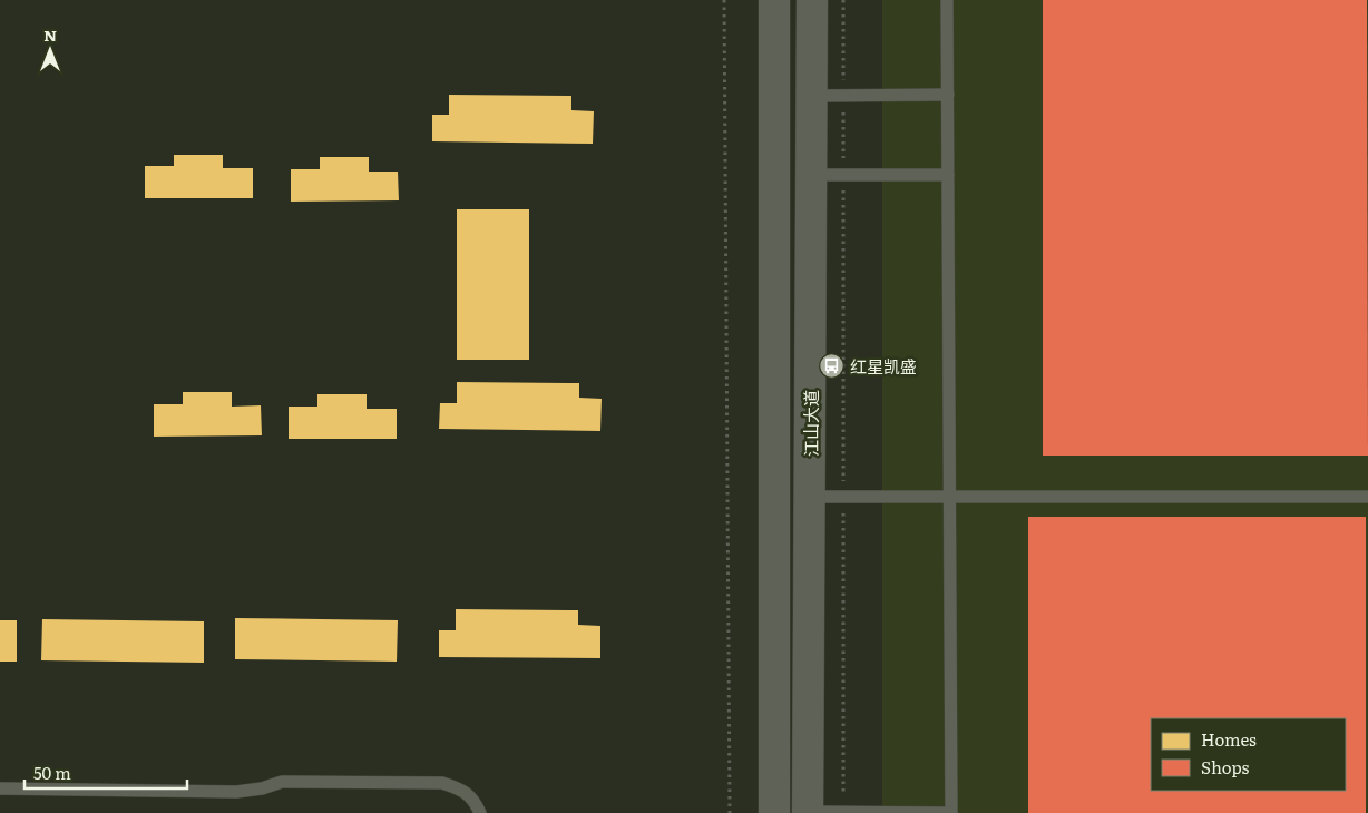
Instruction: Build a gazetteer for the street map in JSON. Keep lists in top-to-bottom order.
{
  "streets": {
    "main road": ["江山大道"]
  },
  "places": {
    "bus stop": ["红星凯盛"]
  },
  "legend": ["Homes", "Shops"],
  "scale_bar": "50 m",
  "north": "top"
}
